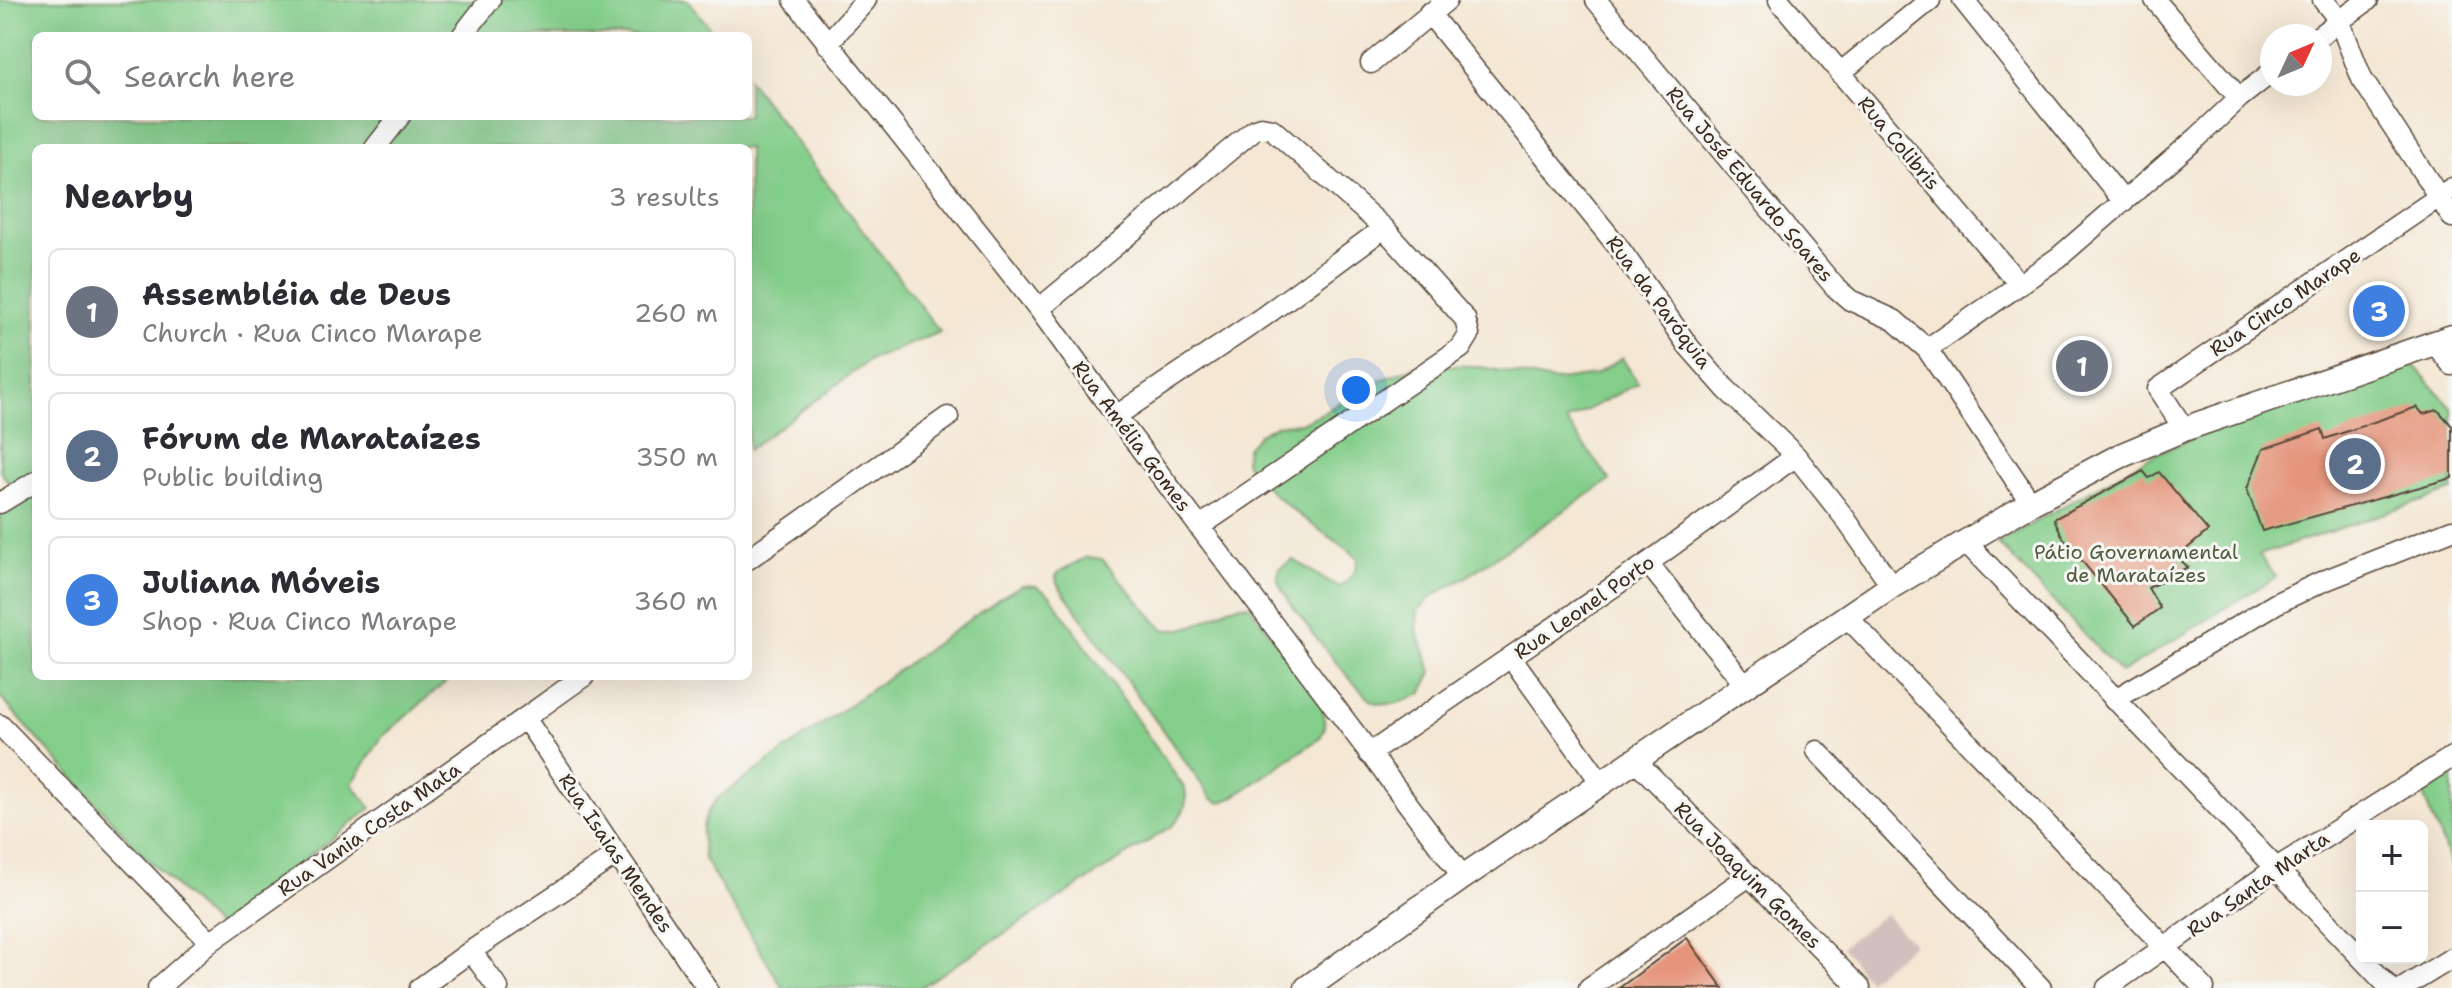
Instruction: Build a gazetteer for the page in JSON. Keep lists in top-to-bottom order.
{
  "streets": {
    "street": [
      "Rua Colibris",
      "Rua José Eduardo Soares",
      "Rua da Paróquia",
      "Rua Cinco Marape",
      "Rua Amélia Gomes",
      "Rua Leonel Porto",
      "Rua Vania Costa Mata",
      "Rua Isaias Mendes",
      "Rua Joaquim Gomes",
      "Rua Santa Marta"
    ]
  },
  "crossings": [
    ["Rua da Paróquia", "Rua Leonel Porto"],
    ["Rua Amélia Gomes", "Rua Leonel Porto"],
    ["Rua Vania Costa Mata", "Rua Isaias Mendes"]
  ],
  "parks": ["Pátio Governamental de Marataízes"],
  "north": "top right",
  "page": {
    "search": "Search here",
    "heading": ["Nearby", "3 results"],
    "list": [
      {
        "mark": "1",
        "name": "Assembléia de Deus",
        "note": "Church · Rua Cinco Marape",
        "value": "260 m"
      },
      {
        "mark": "2",
        "name": "Fórum de Marataízes",
        "note": "Public building",
        "value": "350 m"
      },
      {
        "mark": "3",
        "name": "Juliana Móveis",
        "note": "Shop · Rua Cinco Marape",
        "value": "360 m"
      }
    ],
    "pins": ["3", "1", "2"],
    "map_buttons": ["+", "−"]
  }
}
